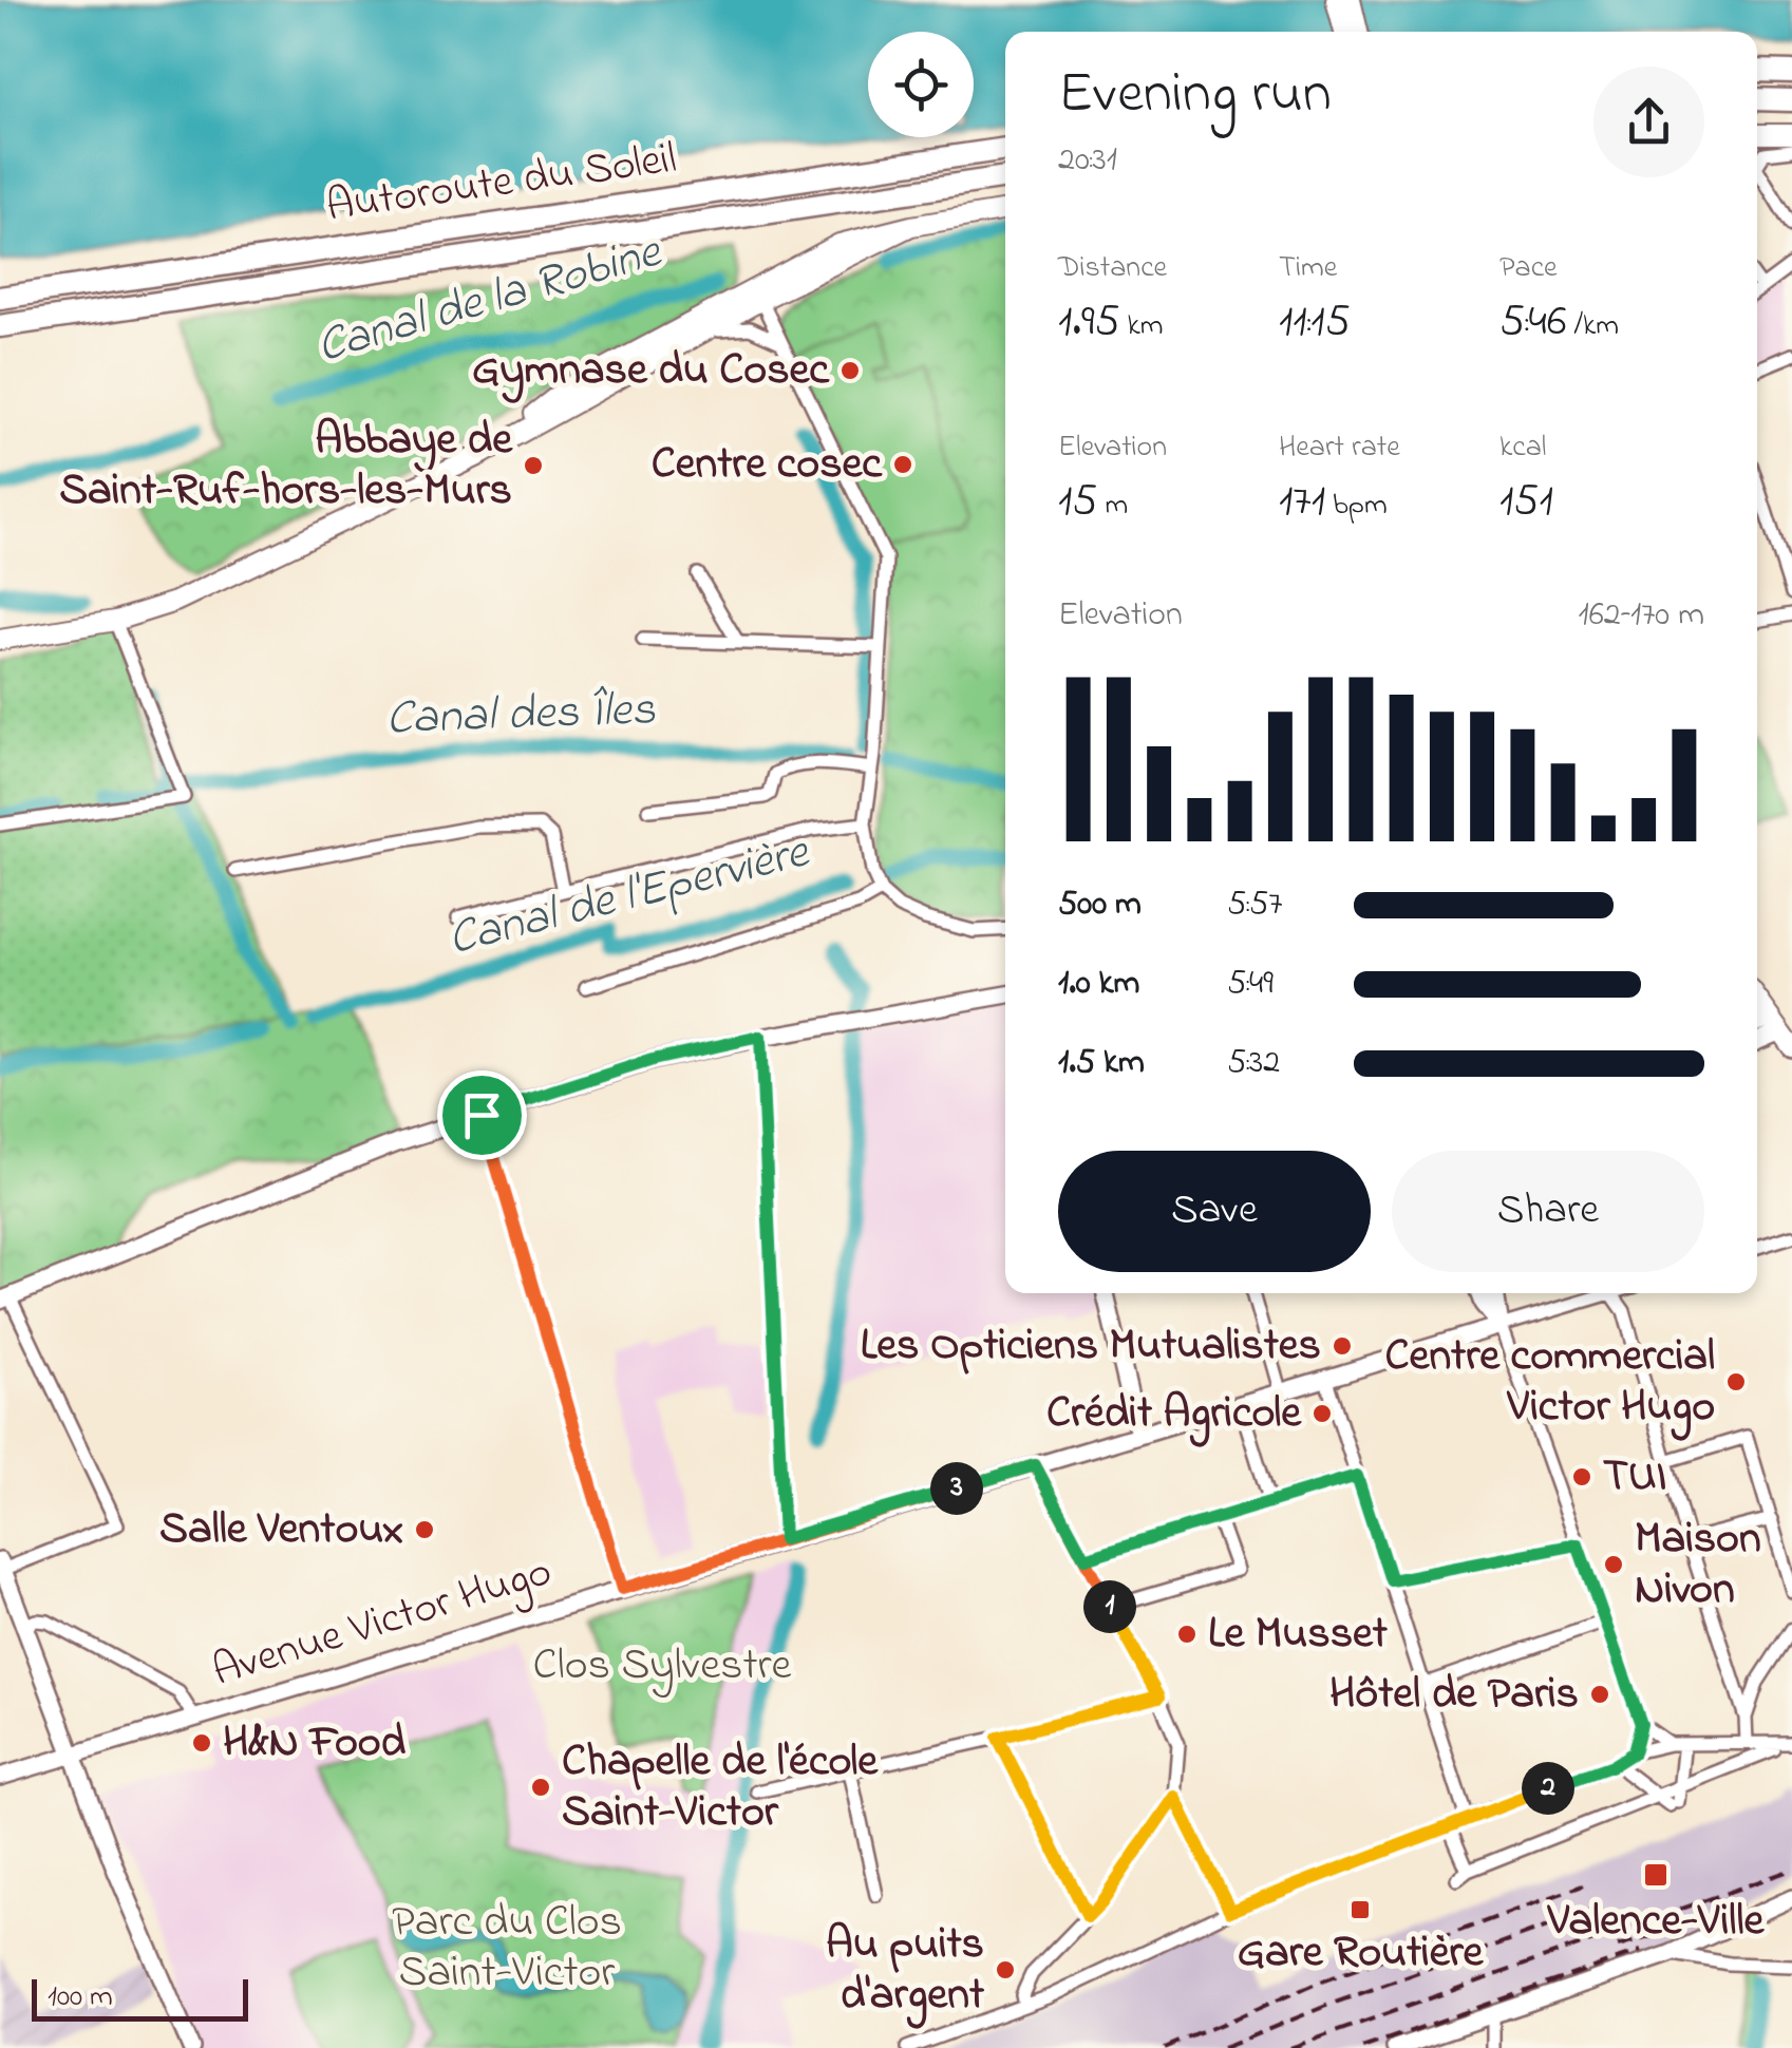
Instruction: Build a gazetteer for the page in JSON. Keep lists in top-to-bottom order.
{
  "streets": {
    "highway": ["Autoroute du Soleil"],
    "street": ["Avenue Victor Hugo"]
  },
  "water": ["Canal de la Robine", "Canal des Îles", "Canal de l'Epervière"],
  "parks": ["Clos Sylvestre", "Parc du Clos Saint-Victor"],
  "places": {
    "other": [
      "Gymnase du Cosec",
      "Centre cosec",
      "Abbaye de Saint-Ruf-hors-les-Murs",
      "Les Opticiens Mutualistes",
      "Centre commercial Victor Hugo",
      "Crédit Agricole",
      "TUI",
      "Salle Ventoux",
      "Maison Nivon",
      "Le Musset",
      "Hôtel de Paris",
      "H&N Food",
      "Chapelle de l'école Saint-Victor",
      "Au puits d'argent"
    ],
    "transit": ["Valence-Ville", "Gare Routière"]
  },
  "scale_bar": "100 m",
  "page": {
    "heading": ["Evening run", "20:31"],
    "stats": [
      ["Distance", "1.95 km"],
      ["Time", "11:15"],
      ["Pace", "5:46 /km"],
      ["Elevation", "15 m"],
      ["Heart rate", "171 bpm"],
      ["kcal", "151"]
    ],
    "chart": ["Elevation", "162–170 m"],
    "list": [
      {
        "name": "500 m",
        "note": "5:57"
      },
      {
        "name": "1.0 km",
        "note": "5:49"
      },
      {
        "name": "1.5 km",
        "note": "5:32"
      }
    ],
    "buttons": ["Save", "Share"],
    "pins": ["3", "1", "2"],
    "scale": "100 m"
  }
}
